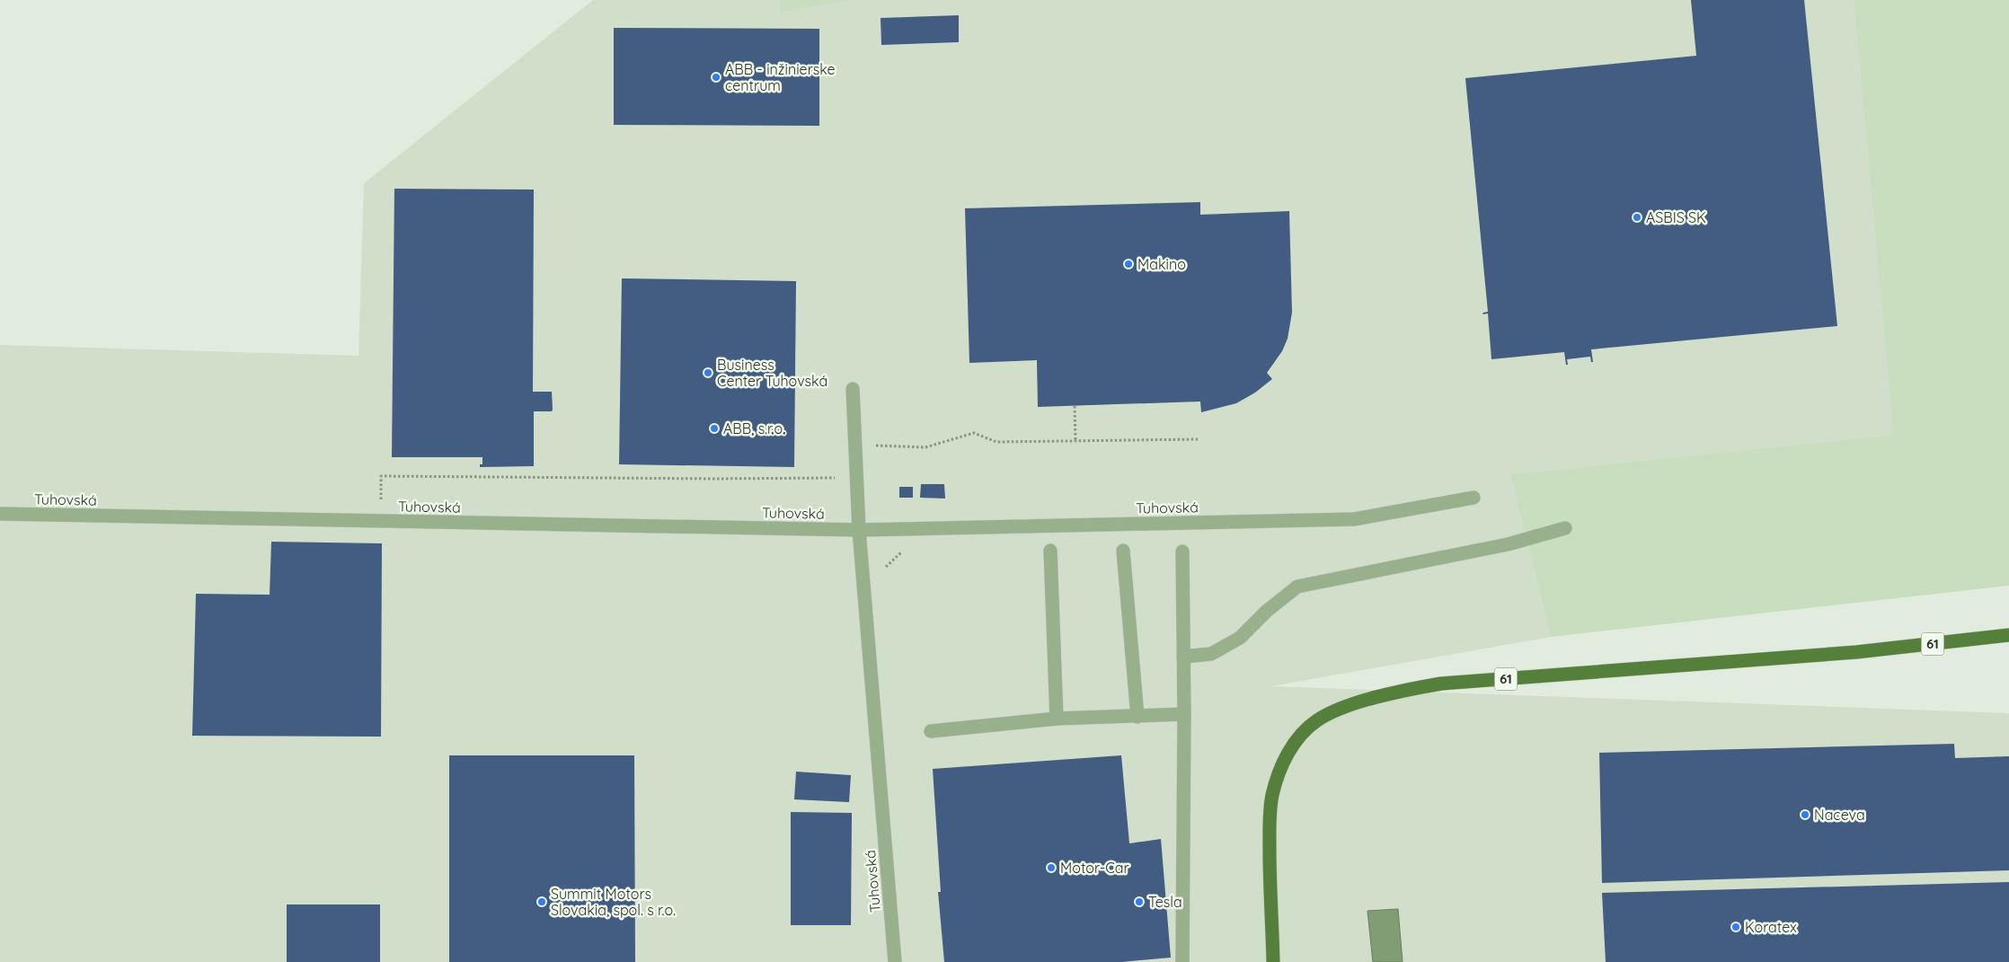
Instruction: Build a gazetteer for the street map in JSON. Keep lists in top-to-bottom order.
{
  "streets": {
    "main road": ["61"],
    "lane": ["Tuhovská"]
  },
  "places": [
    "ABB - inžinierske centrum",
    "ASBIS SK",
    "Makino",
    "Business Center Tuhovská",
    "ABB, s.r.o.",
    "Naceva",
    "Motor-Car",
    "Summit Motors Slovakia, spol. s r.o.",
    "Tesla",
    "Koratex"
  ]
}
